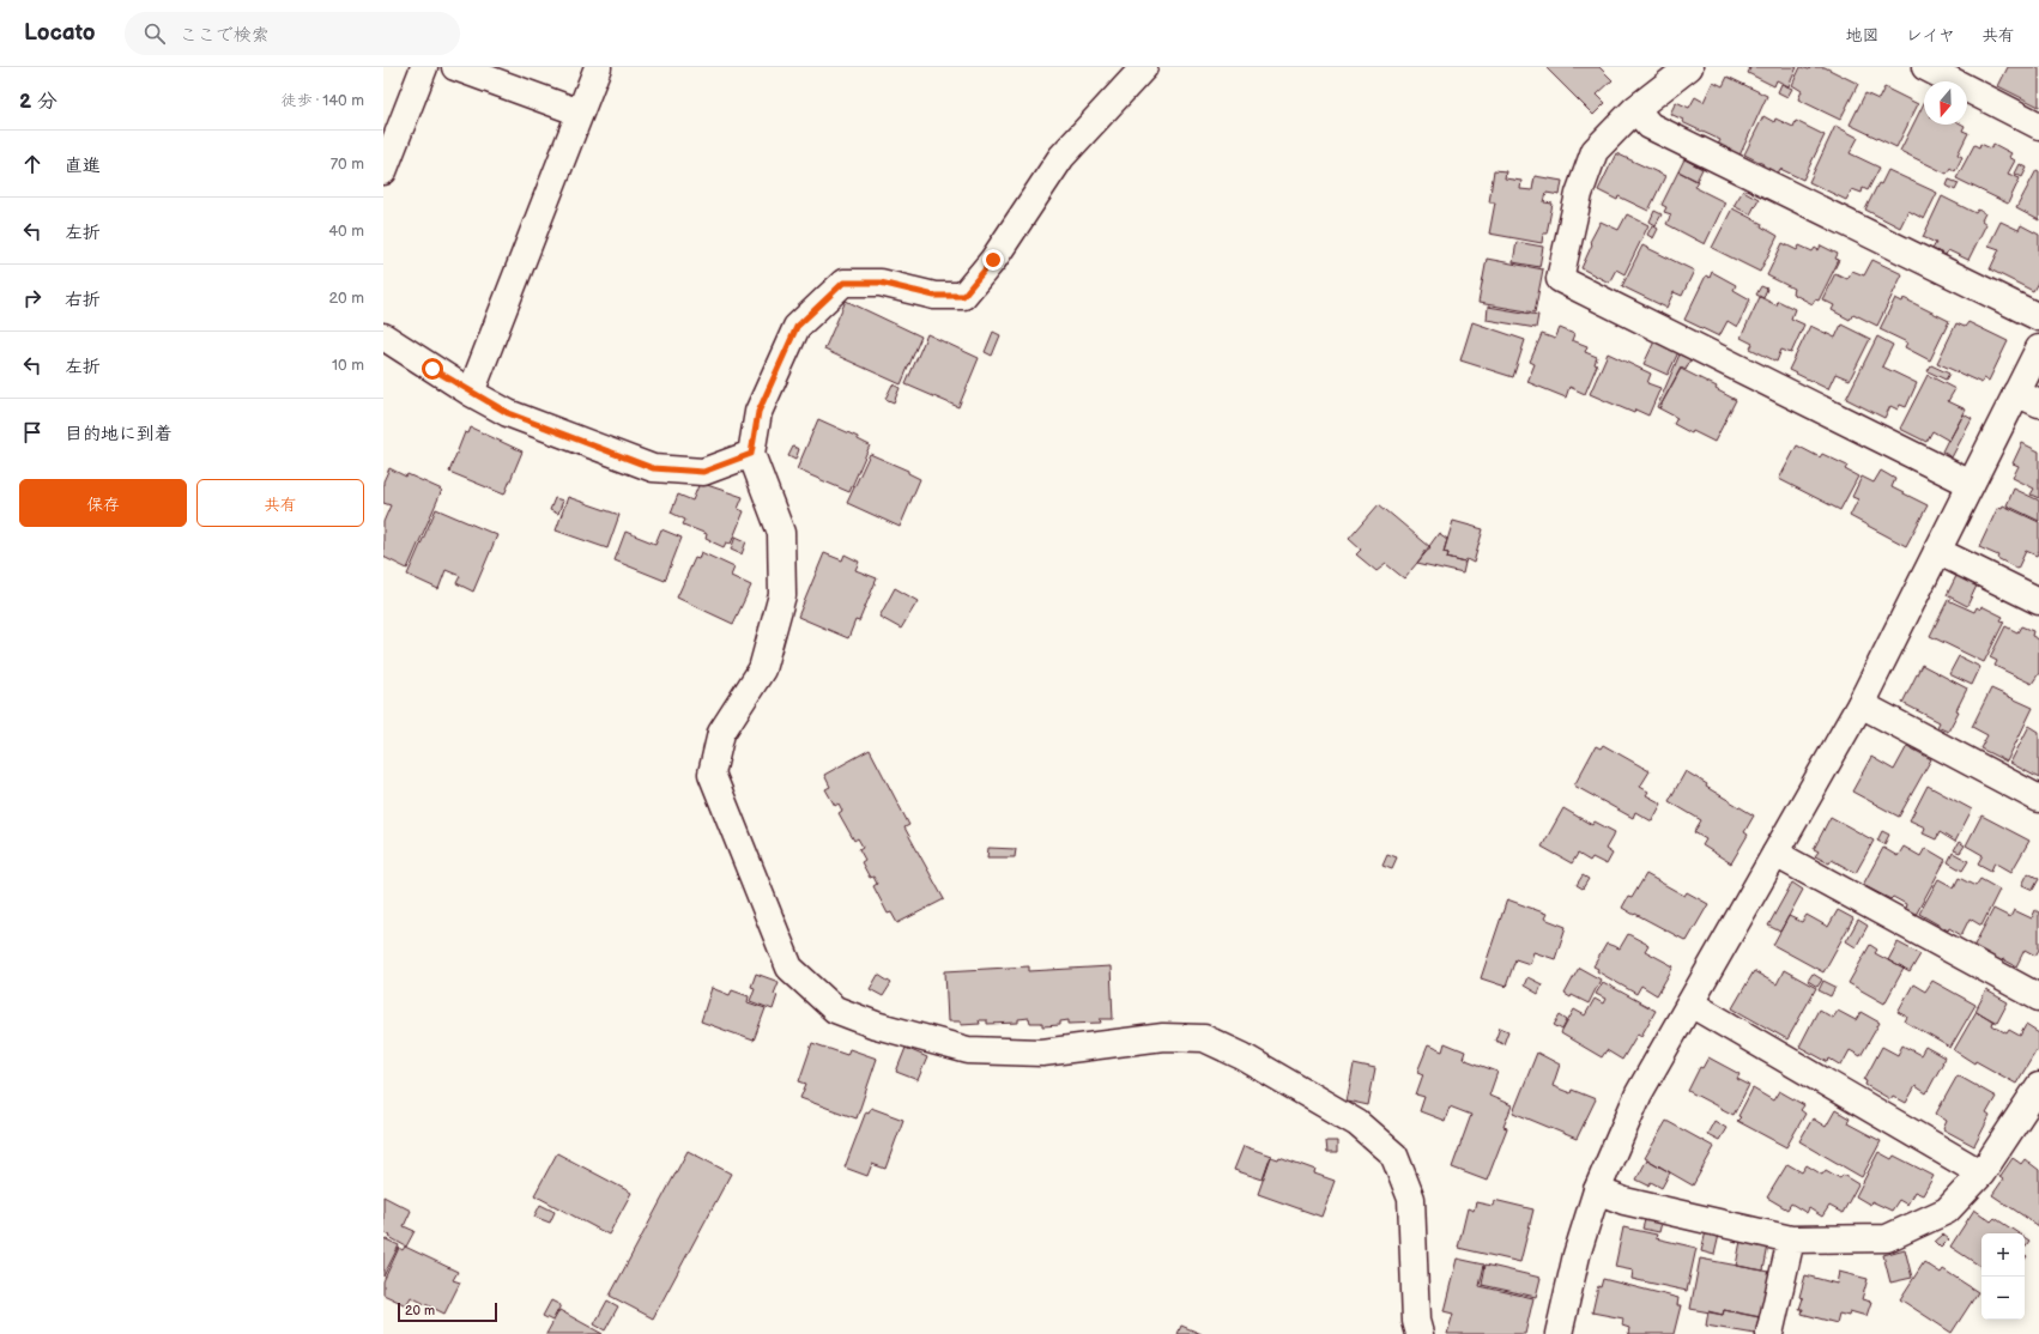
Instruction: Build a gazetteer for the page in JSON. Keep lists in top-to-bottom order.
{
  "scale_bar": "20 m",
  "north": "bottom",
  "page": {
    "header": "Locato",
    "search": "ここで検索",
    "nav": ["地図", "レイヤ", "共有"],
    "heading": ["2 分", "徒歩 · 140 m"],
    "list": [
      ["直進", "70 m"],
      ["左折", "40 m"],
      ["右折", "20 m"],
      ["左折", "10 m"],
      "目的地に到着"
    ],
    "buttons": ["保存", "共有"],
    "map_buttons": ["+", "−"],
    "scale": "20 m"
  }
}
